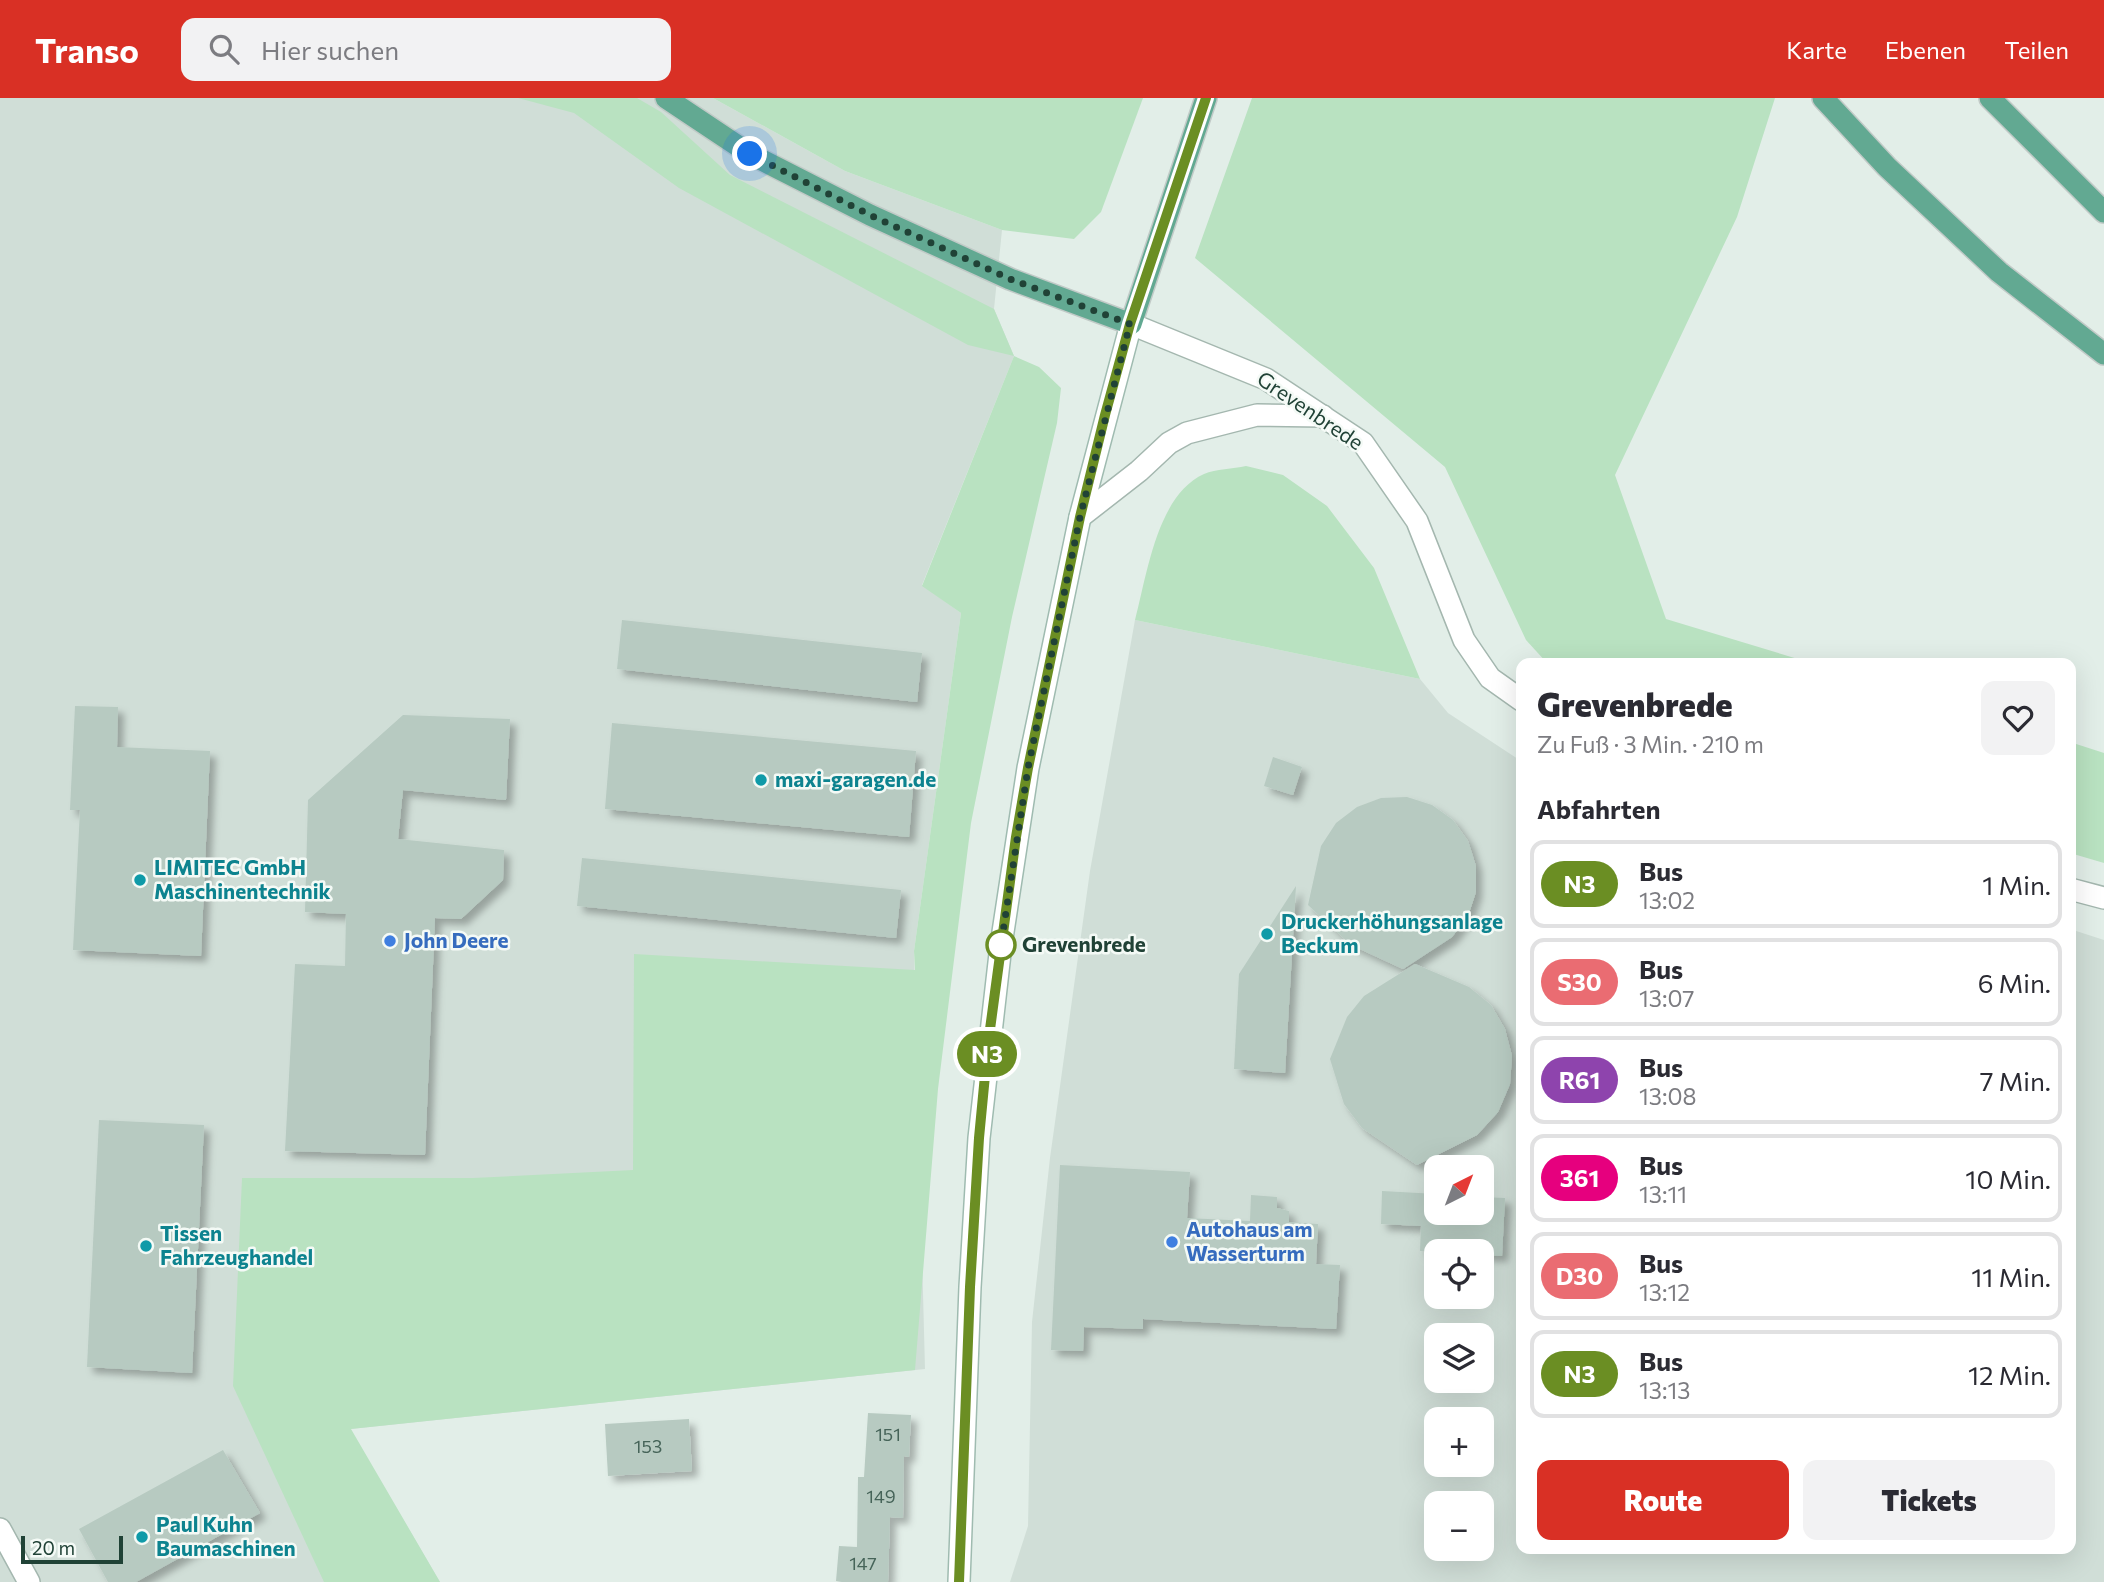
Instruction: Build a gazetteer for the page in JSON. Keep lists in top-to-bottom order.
{
  "streets": {
    "main road": ["Grevenbrede"]
  },
  "places": [
    "maxi-garagen.de",
    "LIMITEC GmbH Maschinentechnik",
    "Druckerhöhungsanlage Beckum",
    "John Deere",
    "Grevenbrede",
    "Autohaus am Wasserturm",
    "Tissen Fahrzeughandel",
    "Paul Kuhn Baumaschinen"
  ],
  "lines": ["bus line N3"],
  "house_numbers": [
    "151",
    "153",
    "149",
    "147"
  ],
  "scale_bar": "20 m",
  "north": "top right",
  "page": {
    "header": "Transo",
    "search": "Hier suchen",
    "nav": ["Karte", "Ebenen", "Teilen"],
    "on_map": "N3",
    "heading": [
      ["Grevenbrede", "Zu Fuß · 3 Min. · 210 m"],
      "Abfahrten"
    ],
    "list": [
      {
        "mark": "N3",
        "name": "Bus",
        "note": "13:02",
        "value": "1 Min."
      },
      {
        "mark": "S30",
        "name": "Bus",
        "note": "13:07",
        "value": "6 Min."
      },
      {
        "mark": "R61",
        "name": "Bus",
        "note": "13:08",
        "value": "7 Min."
      },
      {
        "mark": "361",
        "name": "Bus",
        "note": "13:11",
        "value": "10 Min."
      },
      {
        "mark": "D30",
        "name": "Bus",
        "note": "13:12",
        "value": "11 Min."
      },
      {
        "mark": "N3",
        "name": "Bus",
        "note": "13:13",
        "value": "12 Min."
      }
    ],
    "map_buttons": ["+", "−"],
    "buttons": ["Route", "Tickets"],
    "scale": "20 m"
  }
}
